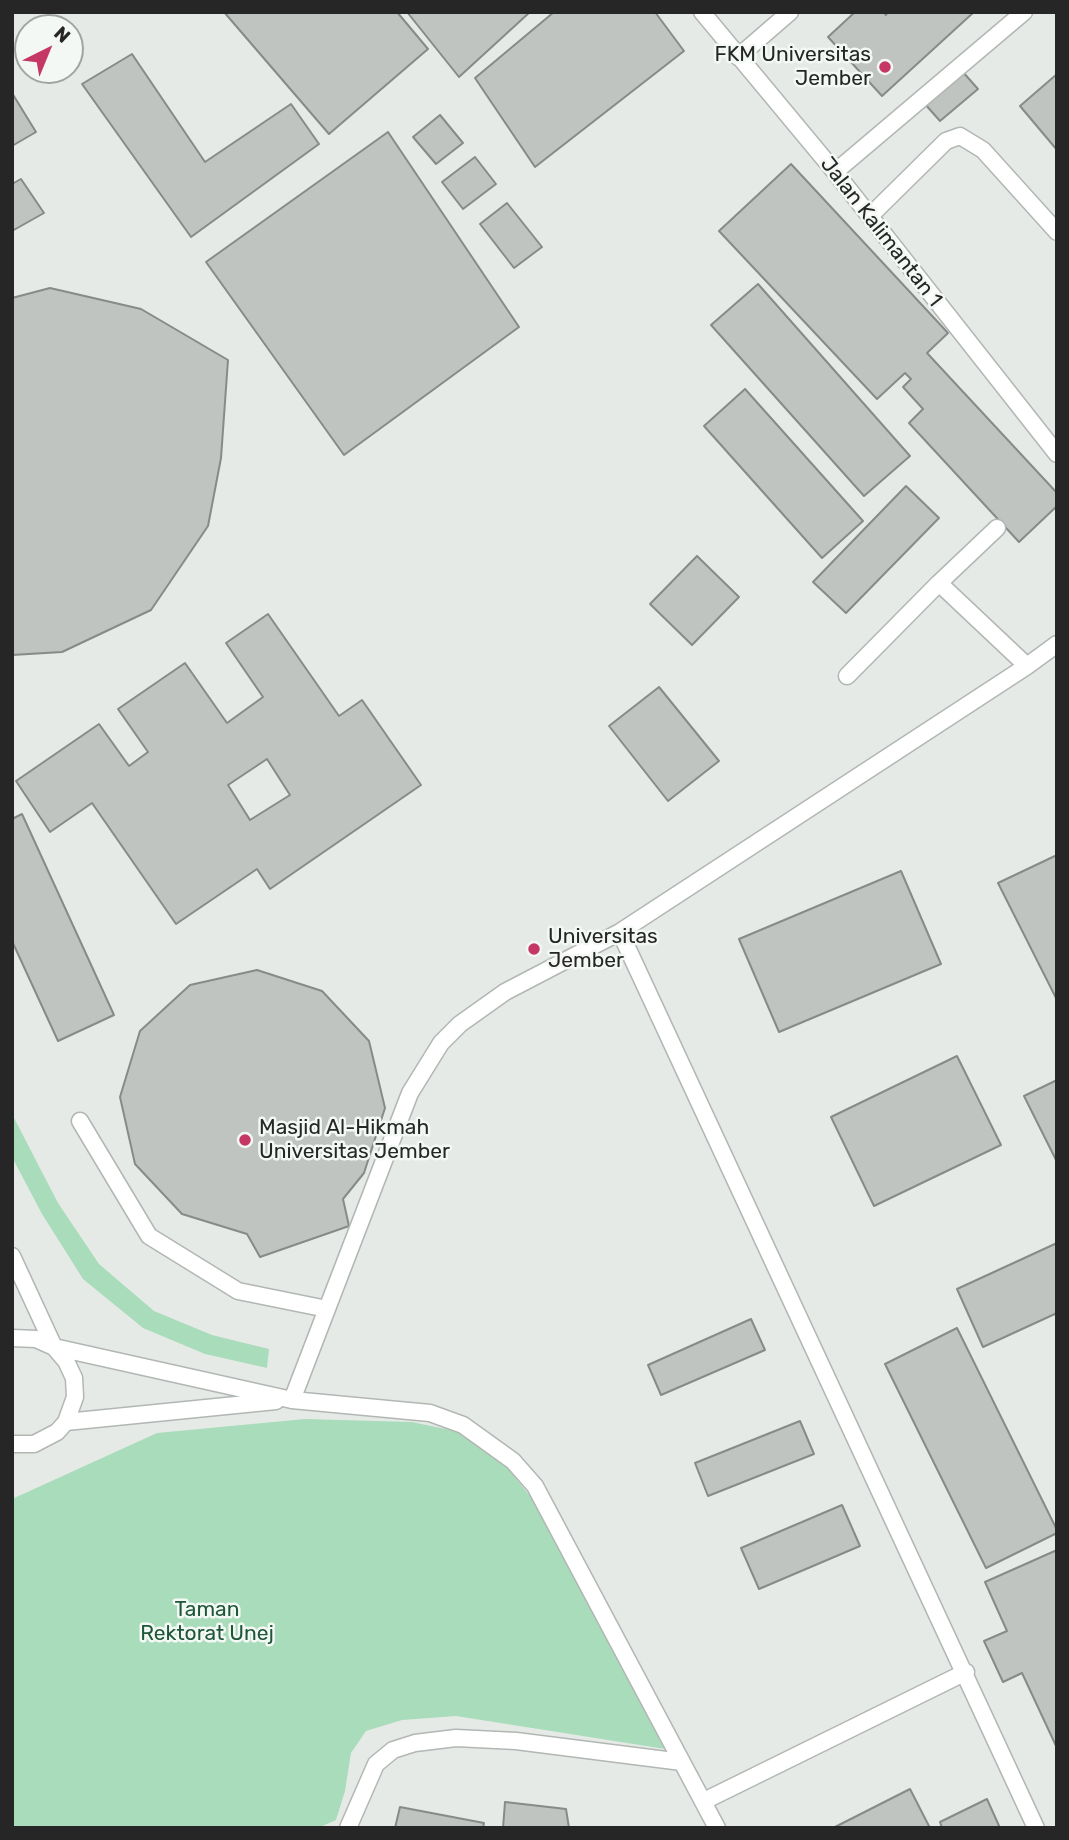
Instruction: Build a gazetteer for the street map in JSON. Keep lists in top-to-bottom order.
{
  "streets": {
    "lane": ["Jalan Kalimantan 1"]
  },
  "parks": ["Taman Rektorat Unej"],
  "places": ["FKM Universitas Jember", "Universitas Jember", "Masjid Al-Hikmah Universitas Jember"],
  "north": "top right"
}
